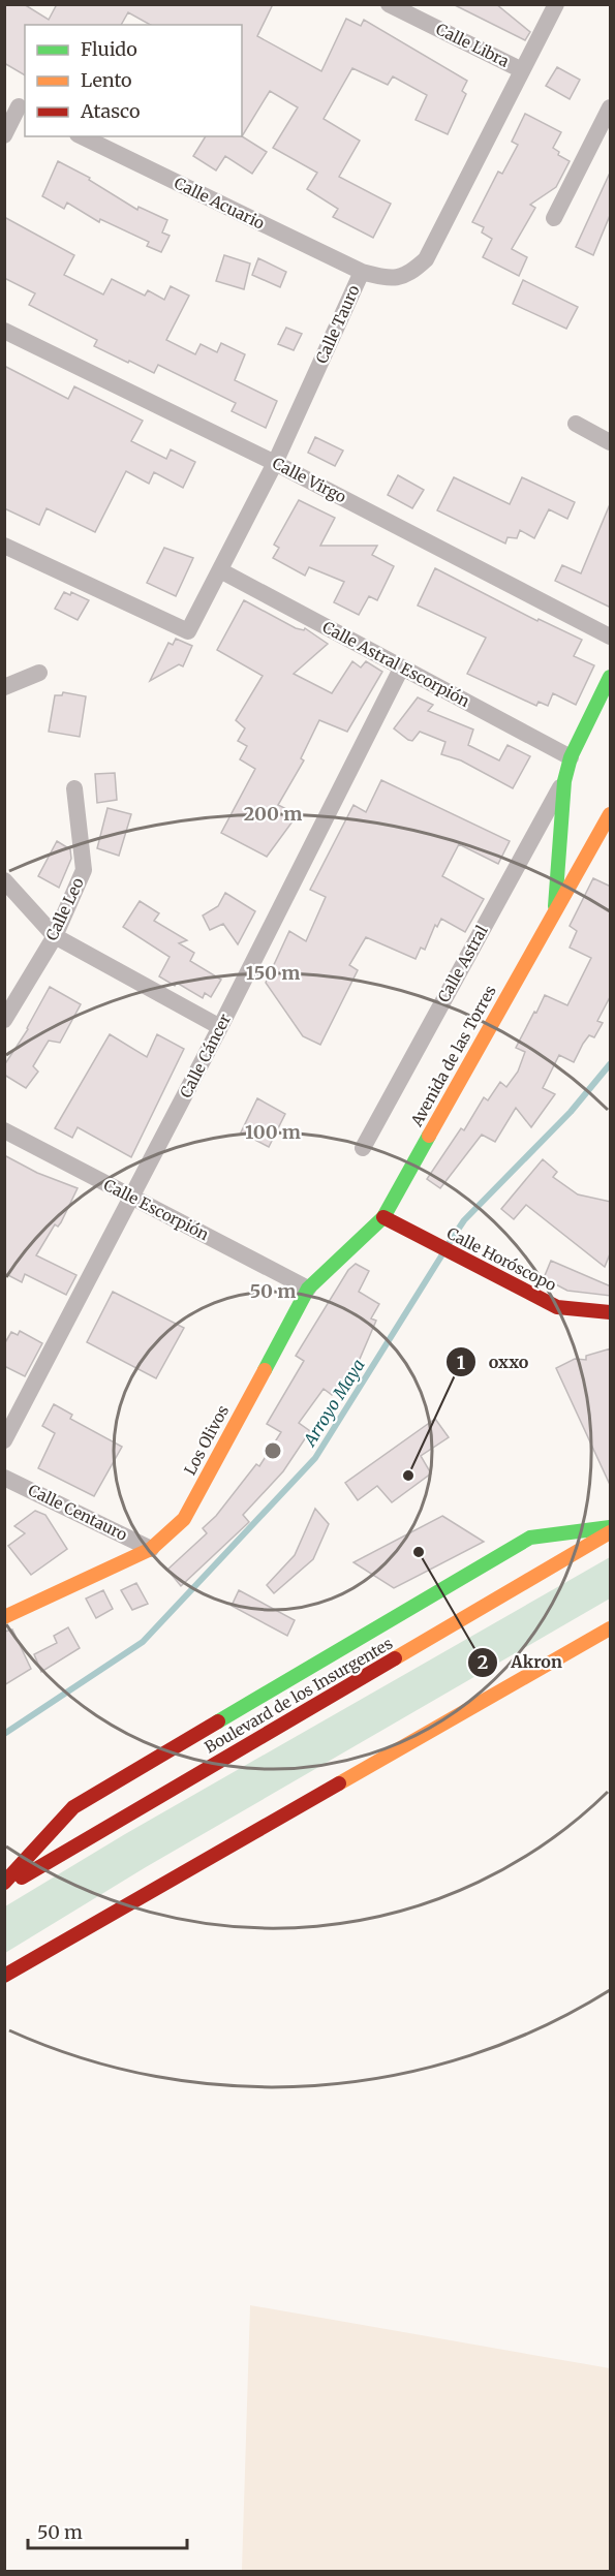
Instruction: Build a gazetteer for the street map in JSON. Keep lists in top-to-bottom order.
{
  "streets": {
    "main road": [
      "Avenida de las Torres",
      "Calle Horóscopo",
      "Los Olivos",
      "Boulevard de los Insurgentes"
    ],
    "street": [
      "Calle Libra",
      "Calle Acuario",
      "Calle Tauro",
      "Calle Virgo",
      "Calle Astral Escorpión",
      "Calle Leo",
      "Calle Astral",
      "Calle Cáncer",
      "Calle Escorpión",
      "Calle Centauro"
    ]
  },
  "crossings": [
    ["Calle Libra", "Calle Tauro"],
    ["Calle Acuario", "Calle Tauro"],
    ["Calle Tauro", "Calle Virgo"],
    ["Calle Tauro", "Calle Astral Escorpión"],
    ["Calle Astral Escorpión", "Calle Cáncer"],
    ["Calle Astral Escorpión", "Avenida de las Torres"],
    ["Calle Astral", "Avenida de las Torres"],
    ["Calle Cáncer", "Calle Escorpión"],
    ["Avenida de las Torres", "Calle Horóscopo"],
    ["Avenida de las Torres", "Los Olivos"],
    ["Calle Escorpión", "Los Olivos"],
    ["Calle Horóscopo", "Los Olivos"],
    ["Los Olivos", "Calle Centauro"]
  ],
  "water": ["Arroyo Maya"],
  "places": ["oxxo", "Akron"],
  "legend": ["Fluido", "Lento", "Atasco"],
  "scale_bar": "50 m",
  "rings": [
    "200 m",
    "150 m",
    "100 m",
    "50 m"
  ]
}
